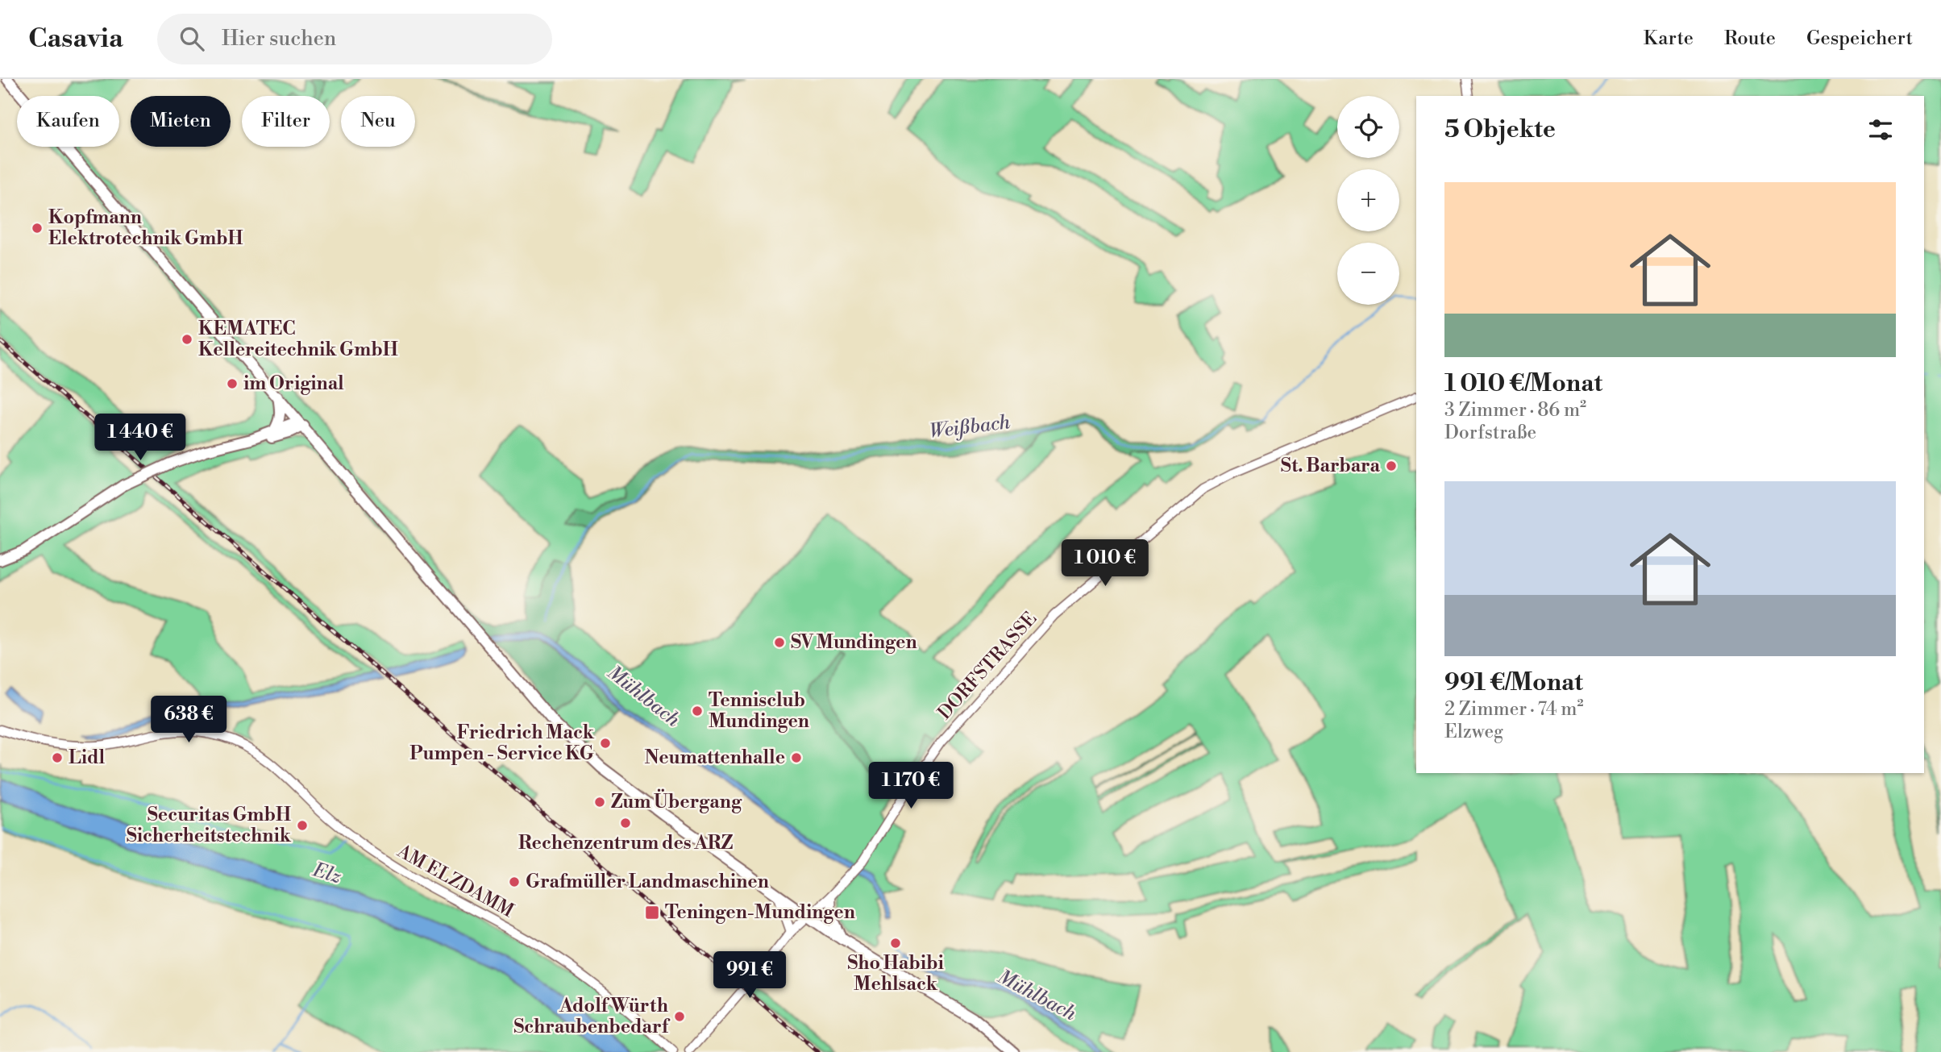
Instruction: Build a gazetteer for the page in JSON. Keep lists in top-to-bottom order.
{
  "streets": {
    "street": ["DORFSTRASSE", "AM ELZDAMM"]
  },
  "water": ["Weißbach", "Mühlbach", "Elz"],
  "places": {
    "other": [
      "Kopfmann Elektrotechnik GmbH",
      "KEMATEC Kellereitechnik GmbH",
      "im Original",
      "St. Barbara",
      "SV Mundingen",
      "Tennisclub Mundingen",
      "Friedrich Mack Pumpen - Service KG",
      "Lidl",
      "Neumattenhalle",
      "Zum Übergang",
      "Rechenzentrum des ARZ",
      "Securitas GmbH Sicherheitstechnik",
      "Grafmüller Landmaschinen",
      "Sho Habibi Mehlsack",
      "Adolf Würth Schraubenbedarf"
    ],
    "transit": ["Teningen-Mundingen"]
  },
  "page": {
    "header": "Casavia",
    "search": "Hier suchen",
    "nav": ["Karte", "Route", "Gespeichert"],
    "map_buttons": ["+", "−"],
    "chip": [
      "Kaufen",
      "Mieten",
      "Filter",
      "Neu"
    ],
    "heading": "5 Objekte",
    "list": [
      {
        "name": "1 010 €/Monat",
        "note": "3 Zimmer · 86 m² · Dorfstraße"
      },
      {
        "name": "991 €/Monat",
        "note": "2 Zimmer · 74 m² · Elzweg"
      }
    ],
    "price": [
      "1 440 €",
      "1 010 €",
      "638 €",
      "1 170 €",
      "991 €"
    ]
  }
}
